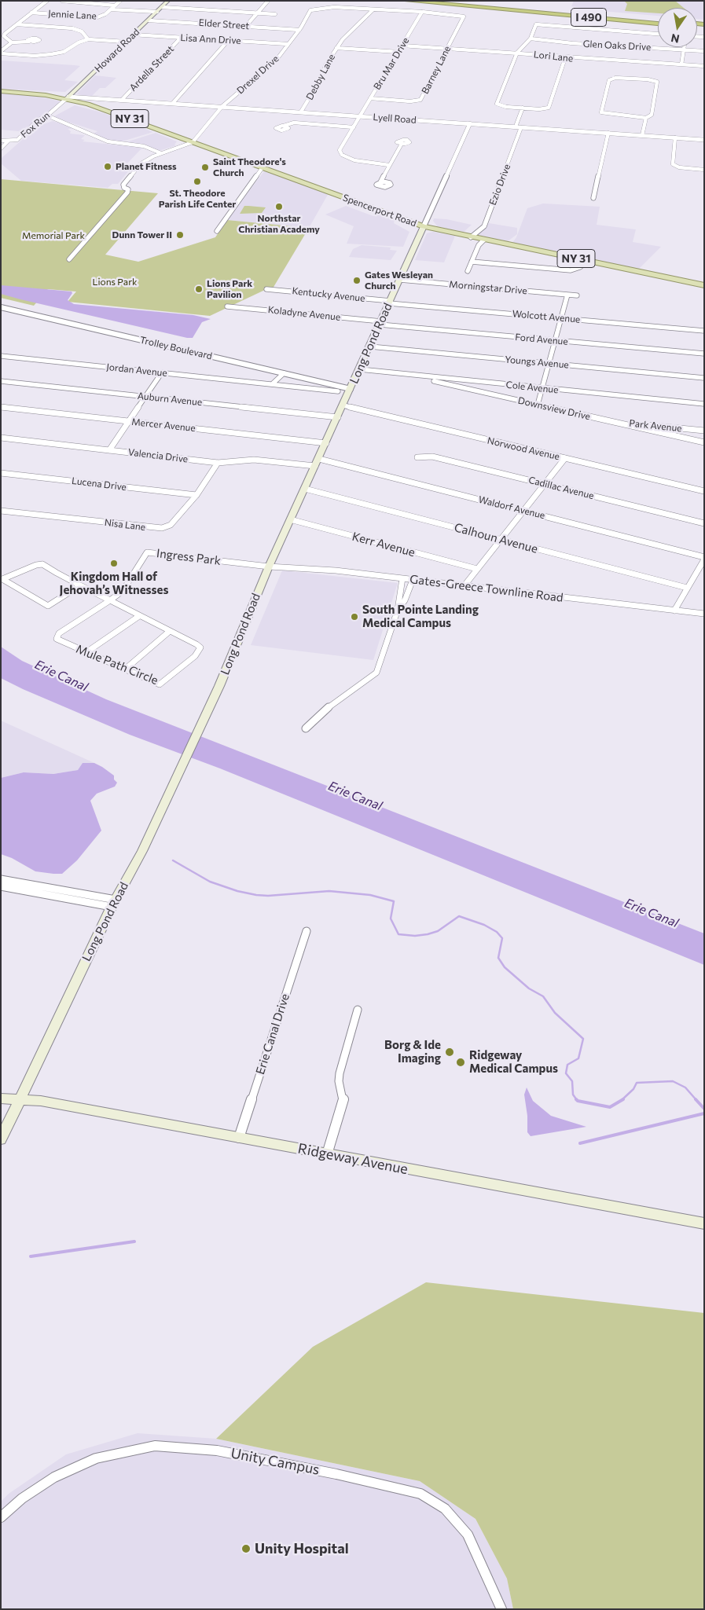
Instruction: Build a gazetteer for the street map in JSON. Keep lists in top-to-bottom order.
{
  "streets": {
    "highway": ["I 490"],
    "main road": [
      "Howard Road",
      "NY 31",
      "Spencerport Road",
      "Long Pond Road",
      "Ridgeway Avenue"
    ],
    "street": [
      "Jennie Lane",
      "Elder Street",
      "Lisa Ann Drive",
      "Glen Oaks Drive",
      "Lori Lane",
      "Bru Mar Drive",
      "Ardella Street",
      "Barney Lane",
      "Drexel Drive",
      "Debby Lane",
      "Lyell Road",
      "Fox Run",
      "Ezio Drive",
      "Morningstar Drive",
      "Kentucky Avenue",
      "Koladyne Avenue",
      "Wolcott Avenue",
      "Ford Avenue",
      "Trolley Boulevard",
      "Youngs Avenue",
      "Jordan Avenue",
      "Cole Avenue",
      "Auburn Avenue",
      "Downsview Drive",
      "Mercer Avenue",
      "Park Avenue",
      "Norwood Avenue",
      "Valencia Drive",
      "Lucena Drive",
      "Cadillac Avenue",
      "Waldorf Avenue",
      "Nisa Lane",
      "Calhoun Avenue",
      "Kerr Avenue",
      "Ingress Park",
      "Gates-Greece Townline Road",
      "Mule Path Circle",
      "Erie Canal Drive",
      "Unity Campus"
    ]
  },
  "crossings": [
    ["Elder Street", "Howard Road"],
    ["Elder Street", "Drexel Drive"],
    ["Lisa Ann Drive", "Howard Road"],
    ["Lisa Ann Drive", "Ardella Street"],
    ["Lisa Ann Drive", "Drexel Drive"],
    ["Howard Road", "NY 31"],
    ["Howard Road", "Lyell Road"],
    ["Howard Road", "Fox Run"],
    ["Howard Road", "Spencerport Road"],
    ["Lori Lane", "Bru Mar Drive"],
    ["Lori Lane", "Barney Lane"],
    ["Bru Mar Drive", "Barney Lane"],
    ["Bru Mar Drive", "Drexel Drive"],
    ["Bru Mar Drive", "Lyell Road"],
    ["Ardella Street", "Lyell Road"],
    ["Barney Lane", "Drexel Drive"],
    ["Drexel Drive", "Debby Lane"],
    ["Drexel Drive", "Lyell Road"],
    ["Drexel Drive", "Spencerport Road"],
    ["Debby Lane", "Lyell Road"],
    ["NY 31", "Lyell Road"],
    ["NY 31", "Fox Run"],
    ["NY 31", "Spencerport Road"],
    ["Lyell Road", "Fox Run"],
    ["Lyell Road", "Ezio Drive"],
    ["Lyell Road", "Spencerport Road"],
    ["Lyell Road", "Long Pond Road"],
    ["Fox Run", "Spencerport Road"],
    ["Ezio Drive", "Spencerport Road"],
    ["Spencerport Road", "Long Pond Road"],
    ["Morningstar Drive", "Long Pond Road"],
    ["Kentucky Avenue", "Wolcott Avenue"],
    ["Kentucky Avenue", "Long Pond Road"],
    ["Koladyne Avenue", "Ford Avenue"],
    ["Koladyne Avenue", "Long Pond Road"],
    ["Wolcott Avenue", "Long Pond Road"],
    ["Ford Avenue", "Long Pond Road"],
    ["Long Pond Road", "Trolley Boulevard"],
    ["Long Pond Road", "Youngs Avenue"],
    ["Long Pond Road", "Cole Avenue"],
    ["Long Pond Road", "Auburn Avenue"],
    ["Long Pond Road", "Mercer Avenue"],
    ["Long Pond Road", "Norwood Avenue"],
    ["Long Pond Road", "Valencia Drive"],
    ["Long Pond Road", "Waldorf Avenue"],
    ["Long Pond Road", "Calhoun Avenue"],
    ["Long Pond Road", "Kerr Avenue"],
    ["Long Pond Road", "Ingress Park"],
    ["Long Pond Road", "Gates-Greece Townline Road"],
    ["Long Pond Road", "Ridgeway Avenue"],
    ["Cole Avenue", "Downsview Drive"],
    ["Downsview Drive", "Park Avenue"],
    ["Valencia Drive", "Waldorf Avenue"],
    ["Valencia Drive", "Nisa Lane"],
    ["Lucena Drive", "Nisa Lane"],
    ["Ingress Park", "Gates-Greece Townline Road"],
    ["Ingress Park", "Mule Path Circle"],
    ["Erie Canal Drive", "Ridgeway Avenue"]
  ],
  "water": ["Erie Canal"],
  "parks": ["Memorial Park", "Lions Park"],
  "places": [
    "Planet Fitness",
    "Saint Theodore's Church",
    "St. Theodore Parish Life Center",
    "Northstar Christian Academy",
    "Dunn Tower II",
    "Gates Wesleyan Church",
    "Lions Park Pavilion",
    "Kingdom Hall of Jehovah’s Witnesses",
    "South Pointe Landing Medical Campus",
    "Borg & Ide Imaging",
    "Ridgeway Medical Campus",
    "Unity Hospital"
  ],
  "north": "bottom"
}
